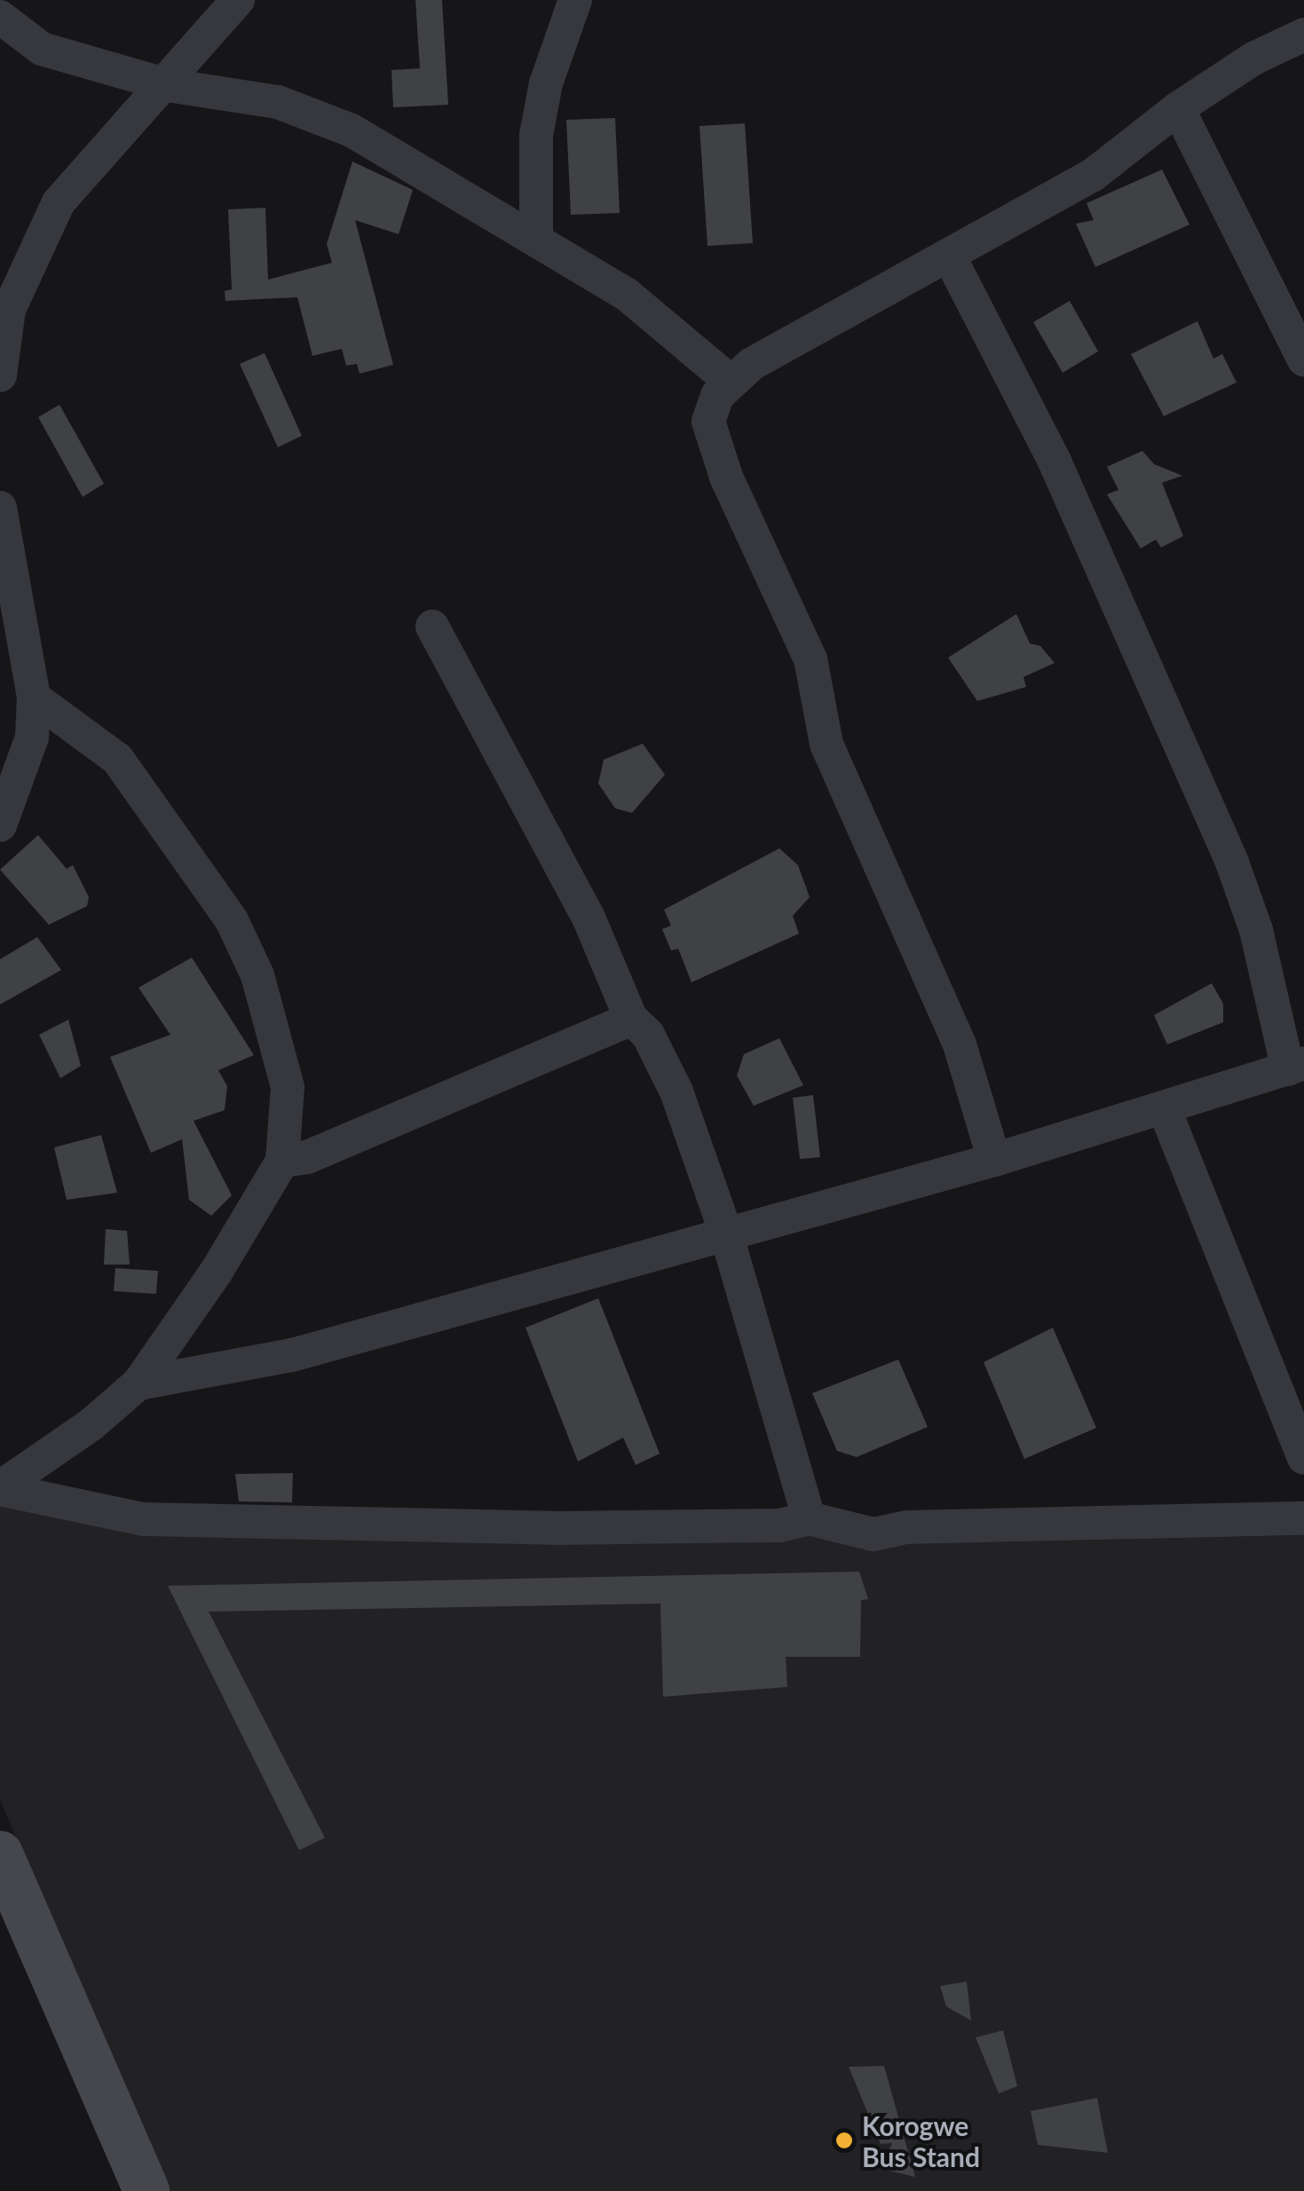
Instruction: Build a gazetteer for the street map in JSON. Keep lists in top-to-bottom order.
{
  "places": ["Korogwe Bus Stand"]
}
